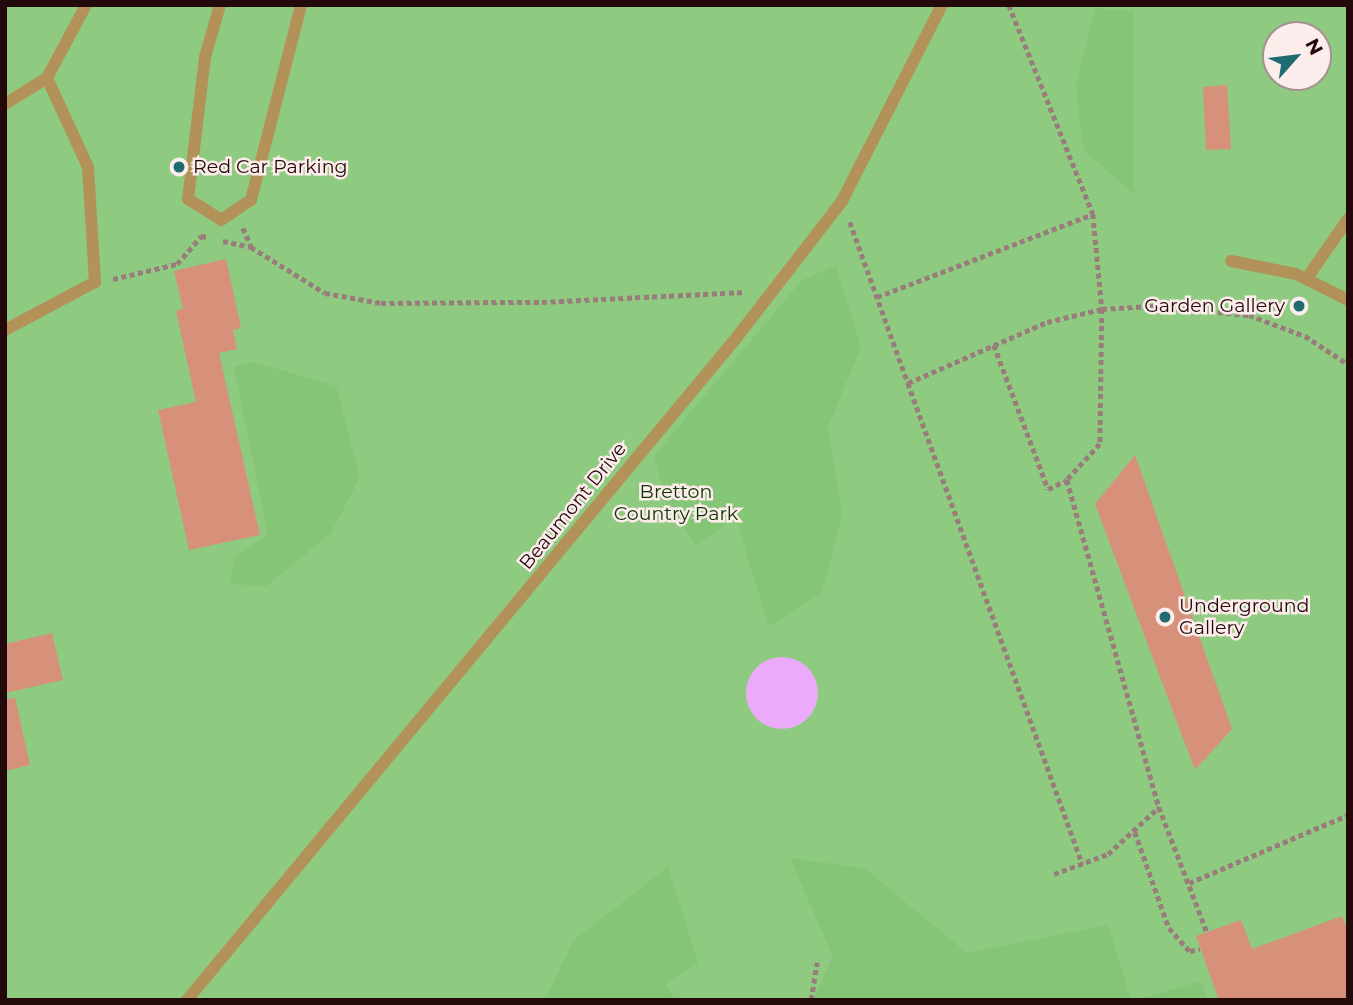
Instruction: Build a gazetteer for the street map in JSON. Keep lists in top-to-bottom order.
{
  "streets": {
    "lane": ["Beaumont Drive"]
  },
  "parks": ["Bretton Country Park"],
  "places": ["Red Car Parking", "Garden Gallery", "Underground Gallery"],
  "north": "top right"
}
